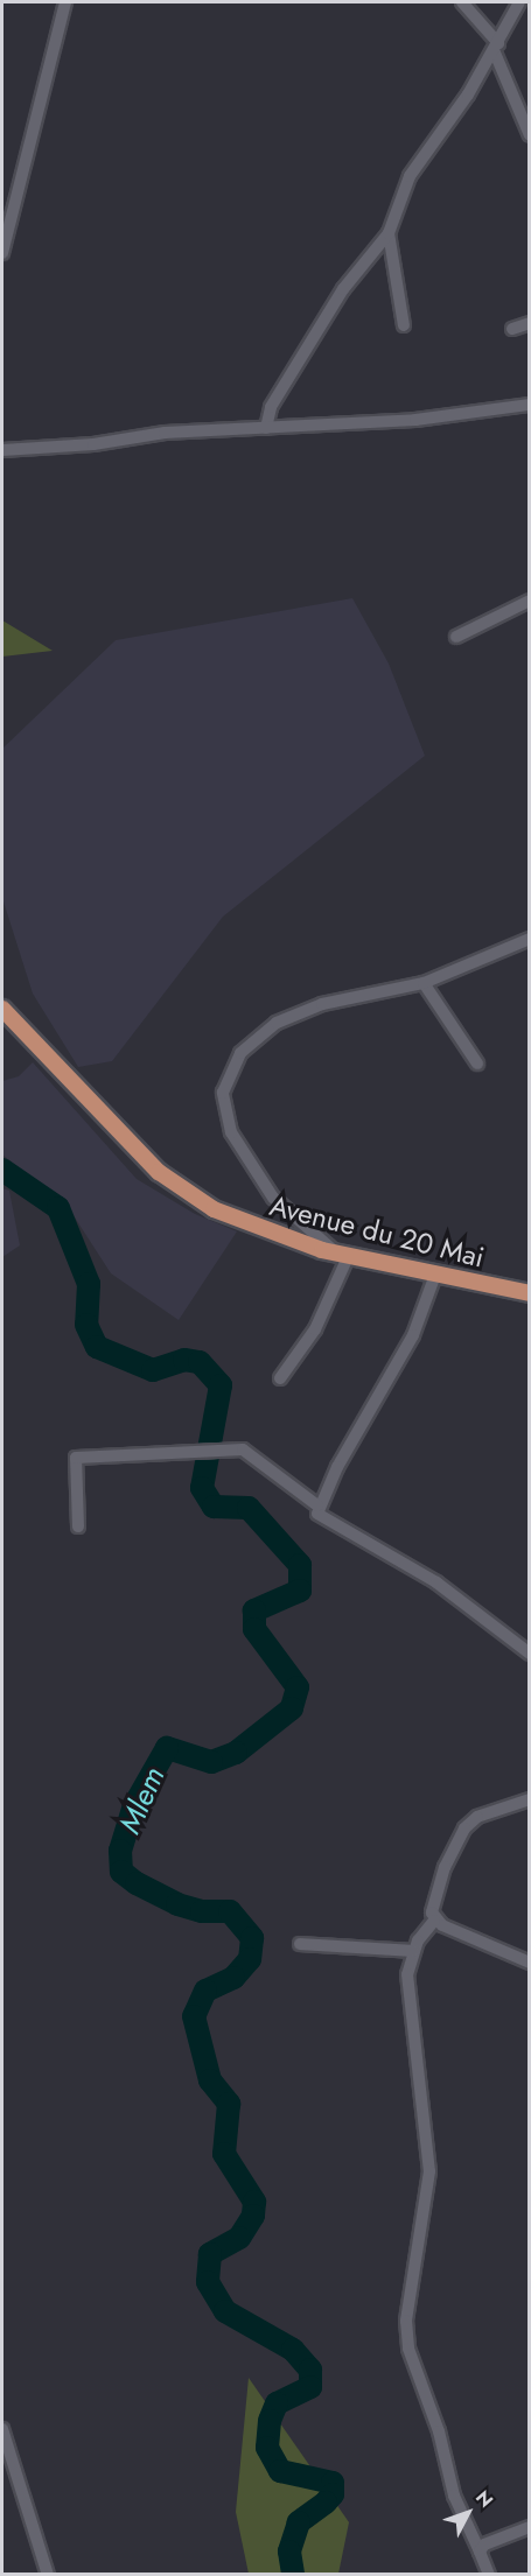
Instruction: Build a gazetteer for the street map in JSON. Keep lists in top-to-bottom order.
{
  "streets": {
    "main road": ["Avenue du 20 Mai"]
  },
  "water": ["Mlem"],
  "north": "top right"
}
